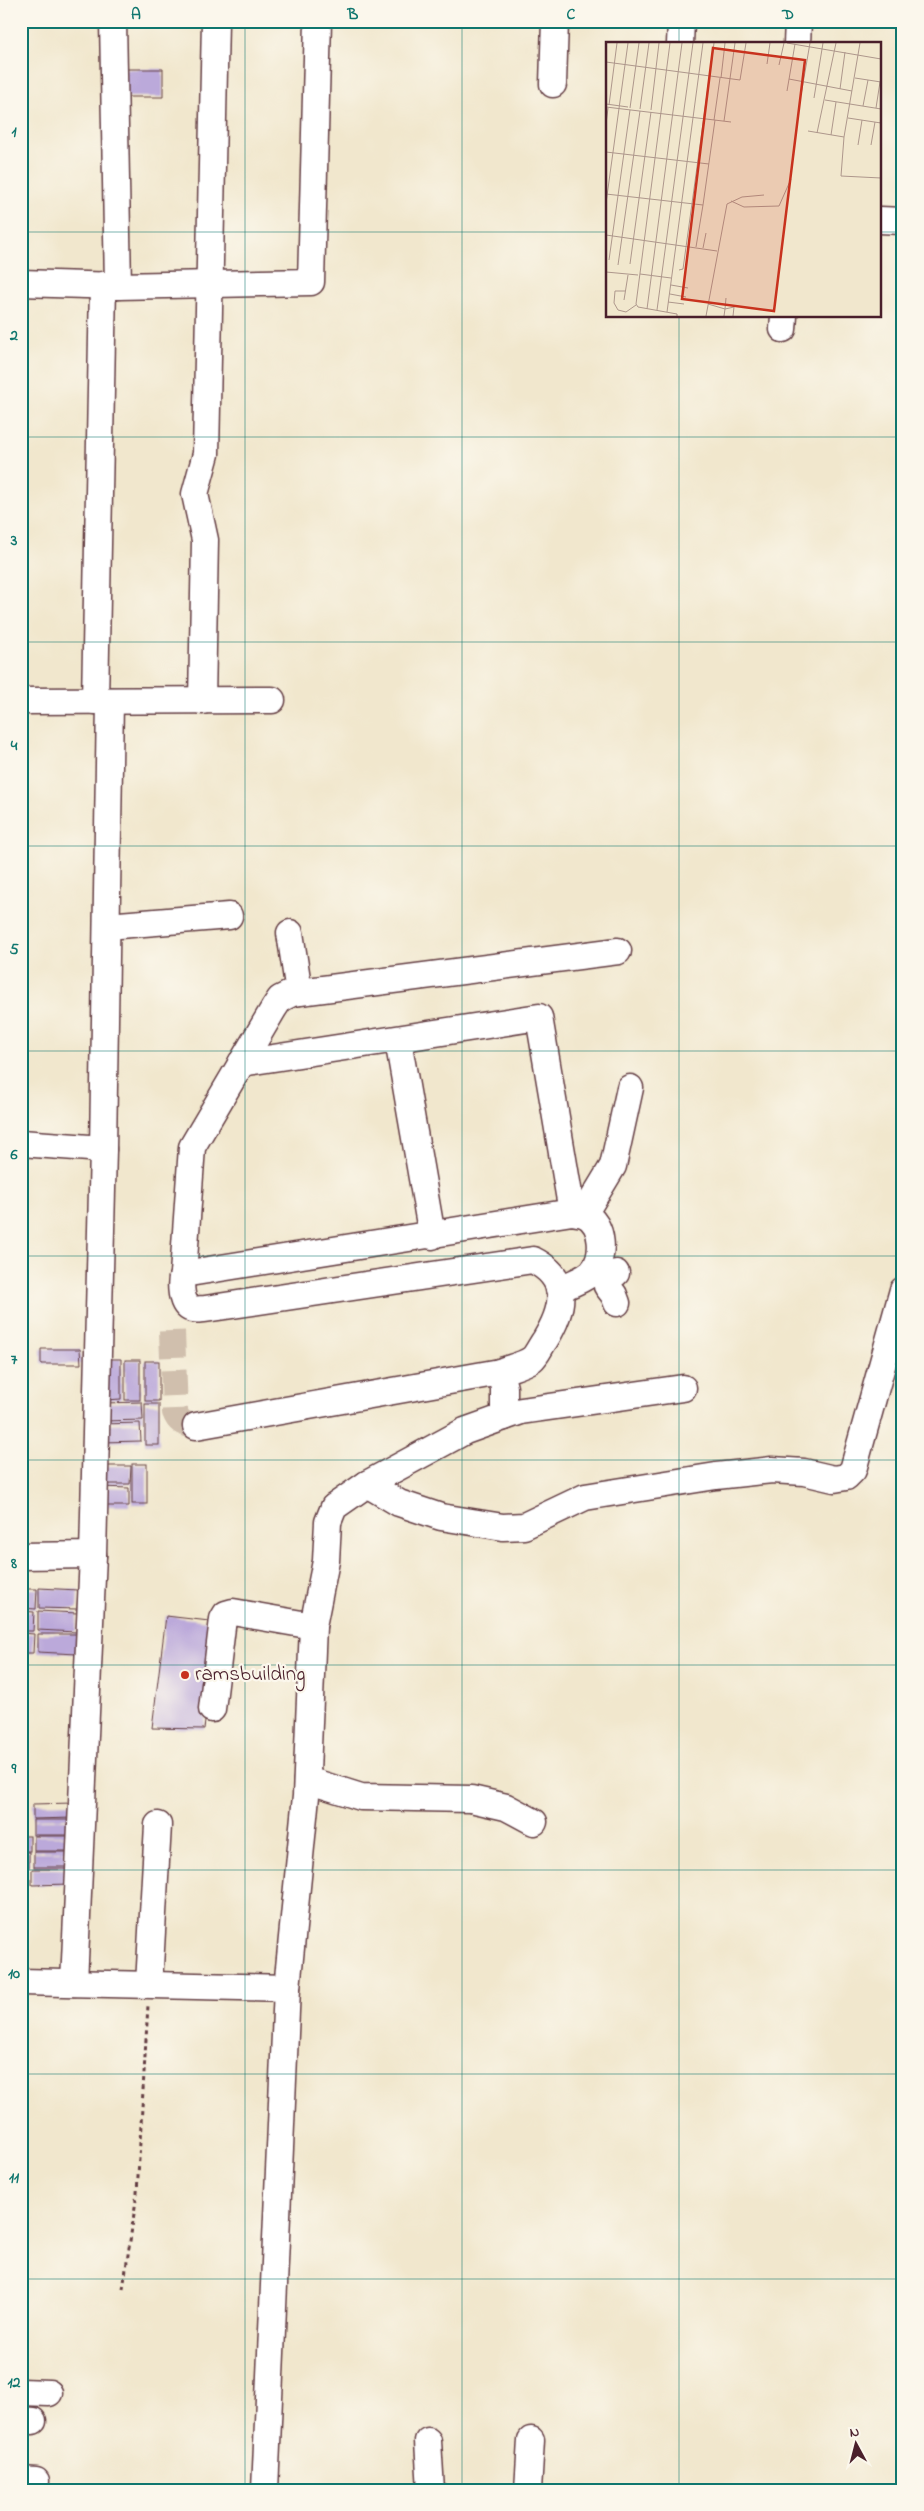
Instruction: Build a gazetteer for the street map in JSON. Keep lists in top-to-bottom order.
{
  "places": ["ramsbuilding"],
  "north": "top",
  "grid": {
    "columns": [
      "A",
      "B",
      "C",
      "D"
    ],
    "rows": [
      "1",
      "2",
      "3",
      "4",
      "5",
      "6",
      "7",
      "8",
      "9",
      "10",
      "11",
      "12"
    ]
  }
}
